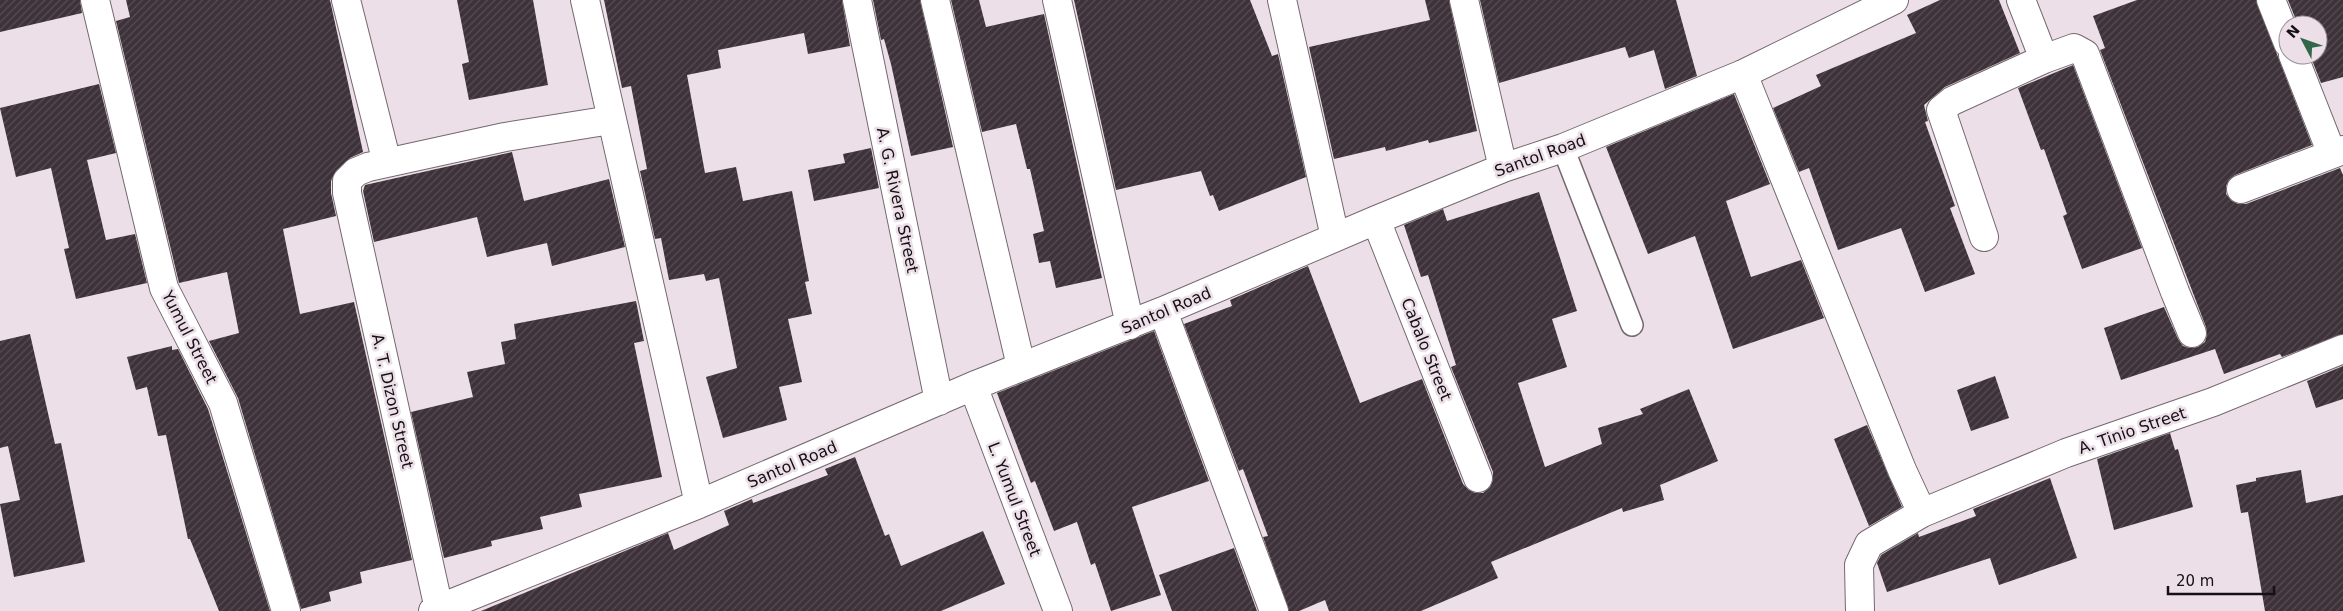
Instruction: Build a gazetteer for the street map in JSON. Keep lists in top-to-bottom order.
{
  "streets": {
    "street": [
      "Santol Road",
      "A. G. Rivera Street",
      "Yumul Street",
      "Cabalo Street",
      "A. T. Dizon Street",
      "A. Tinio Street",
      "L. Yumul Street"
    ]
  },
  "crossings": [
    ["Santol Road", "A. G. Rivera Street"],
    ["Santol Road", "Cabalo Street"],
    ["Santol Road", "A. T. Dizon Street"],
    ["Santol Road", "L. Yumul Street"]
  ],
  "scale_bar": "20 m",
  "north": "top left"
}
